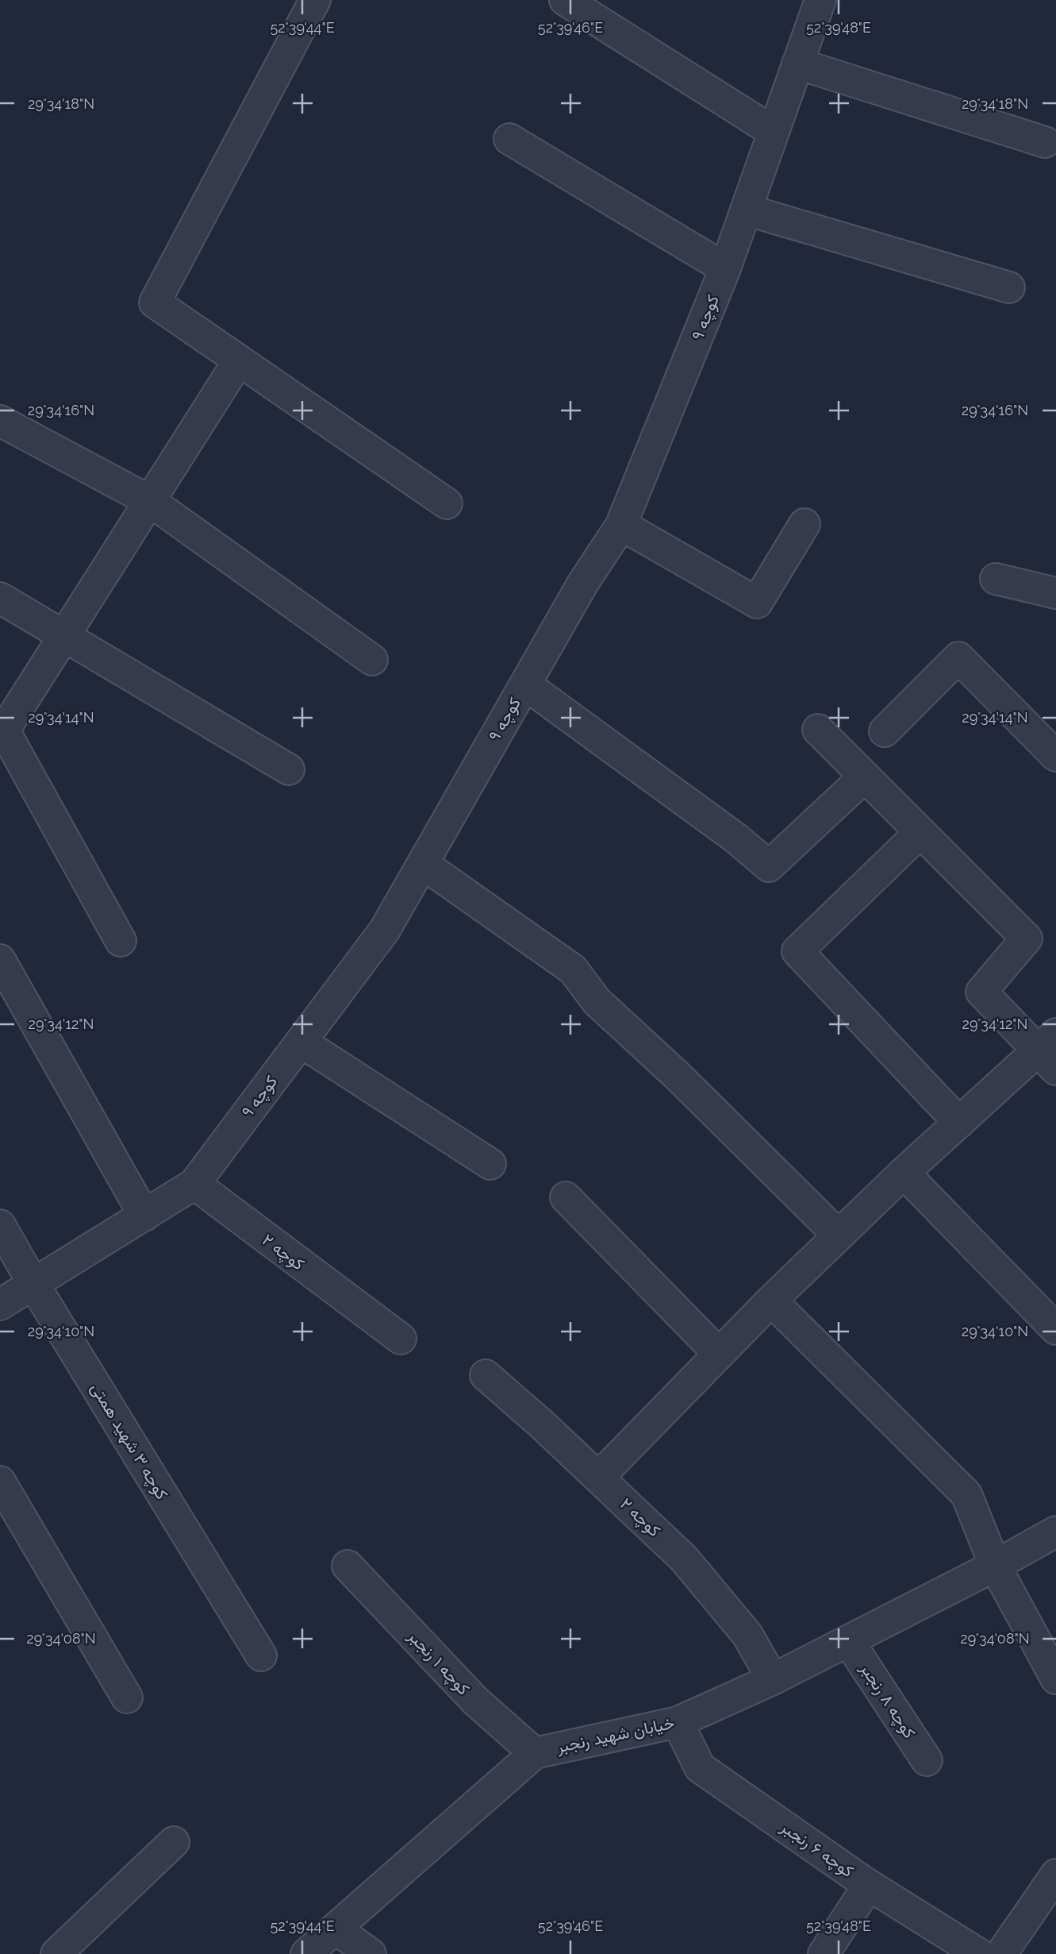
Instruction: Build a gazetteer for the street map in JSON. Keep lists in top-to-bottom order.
{
  "streets": {
    "street": [
      "کوچه ۹",
      "کوچه ۲",
      "کوچه ۳ شهید همتی",
      "کوچه ۱ رنجبر",
      "کوچه ۸ رنجبر",
      "خیابان شهید رنجبر",
      "کوچه ۶ رنجبر"
    ]
  },
  "crossings": [
    ["کوچه ۹", "کوچه ۲"],
    ["کوچه ۹", "کوچه ۳ شهید همتی"],
    ["کوچه ۲", "خیابان شهید رنجبر"],
    ["کوچه ۱ رنجبر", "خیابان شهید رنجبر"],
    ["کوچه ۸ رنجبر", "خیابان شهید رنجبر"],
    ["خیابان شهید رنجبر", "کوچه ۶ رنجبر"]
  ],
  "coordinates": [
    "52°39'44\"E",
    "52°39'46\"E",
    "52°39'48\"E",
    "29°34'18\"N",
    "29°34'16\"N",
    "29°34'14\"N",
    "29°34'12\"N",
    "29°34'10\"N",
    "29°34'08\"N"
  ]
}
